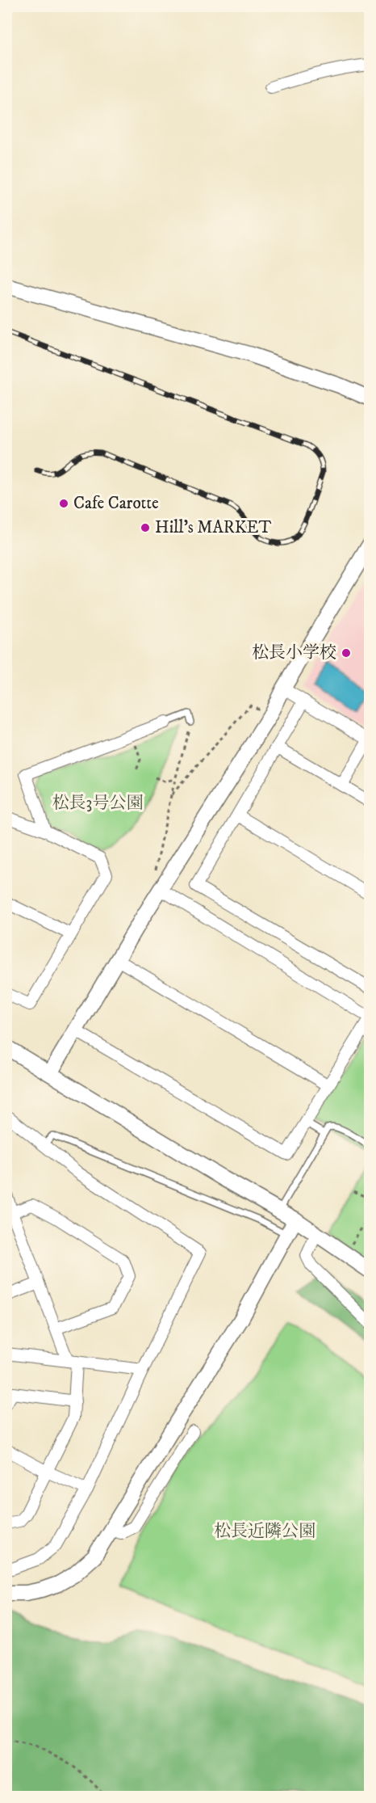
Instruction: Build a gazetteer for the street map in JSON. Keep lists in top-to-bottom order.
{
  "parks": ["松長3号公園", "松長近隣公園"],
  "places": ["Cafe Carotte", "Hill’s MARKET", "松長小学校"]
}
